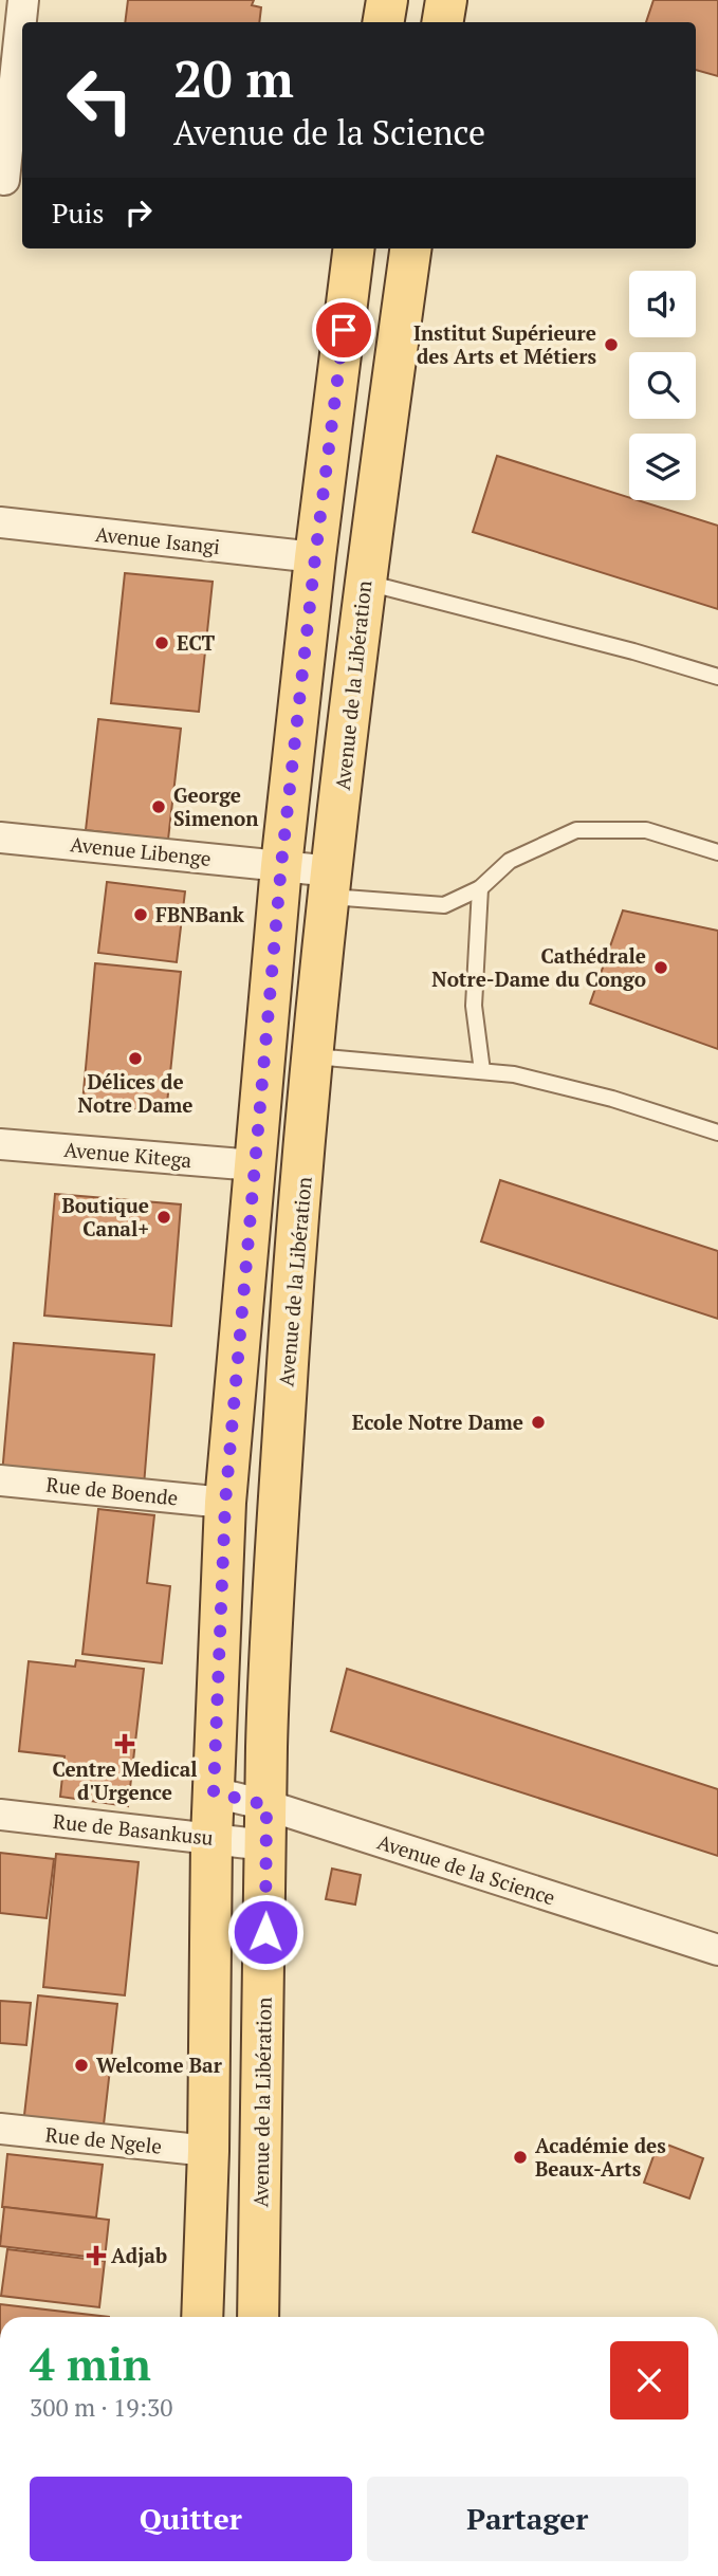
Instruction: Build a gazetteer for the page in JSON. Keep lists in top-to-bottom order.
{
  "streets": {
    "main road": ["Avenue de la Libération"],
    "street": [
      "Avenue Isangi",
      "Avenue Libenge",
      "Avenue Kitega",
      "Rue de Boende",
      "Rue de Basankusu",
      "Avenue de la Science",
      "Rue de Ngele"
    ]
  },
  "crossings": [
    ["Avenue de la Libération", "Avenue Libenge"],
    ["Avenue de la Libération", "Rue de Basankusu"],
    ["Avenue de la Libération", "Avenue de la Science"]
  ],
  "places": {
    "other": [
      "Institut Supérieure des Arts et Métiers",
      "ECT",
      "George Simenon",
      "FBNBank",
      "Cathédrale Notre-Dame du Congo",
      "Délices de Notre Dame",
      "Boutique Canal+",
      "Ecole Notre Dame",
      "Welcome Bar",
      "Académie des Beaux-Arts"
    ],
    "health": ["Centre Medical d'Urgence", "Adjab"]
  },
  "page": {
    "turn": ["20 m", "Avenue de la Science"],
    "then": "Puis",
    "heading": ["4 min", "300 m · 19:30"],
    "buttons": ["Quitter", "Partager"]
  }
}
